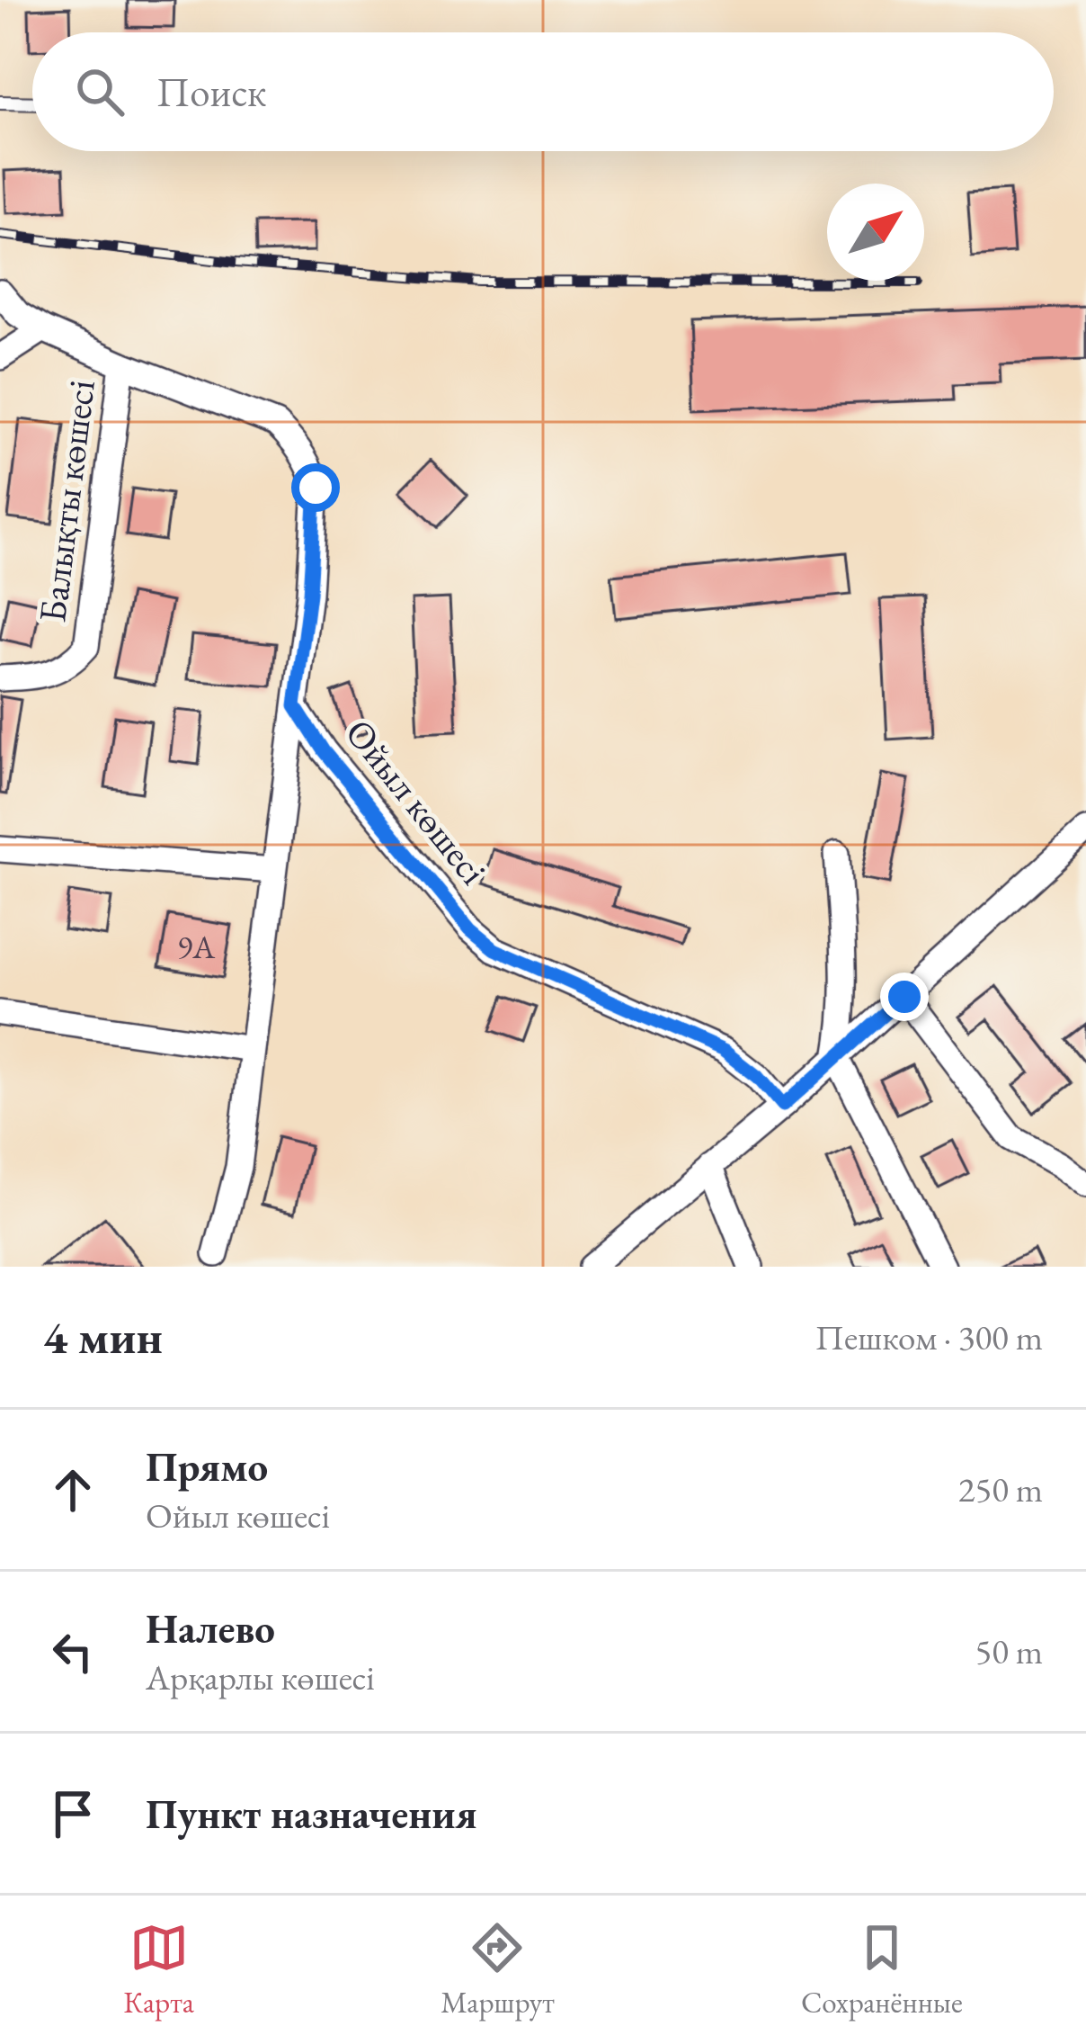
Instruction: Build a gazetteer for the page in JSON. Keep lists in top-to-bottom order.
{
  "streets": {
    "street": ["Балықты көшесі", "Ойыл көшесі"]
  },
  "crossings": [
    ["Балықты көшесі", "Ойыл көшесі"]
  ],
  "house_numbers": ["9А"],
  "north": "top right",
  "page": {
    "search": "Поиск",
    "heading": ["4 мин", "Пешком · 300 m"],
    "list": [
      ["Прямо", "Ойыл көшесі", "250 m"],
      ["Налево", "Арқарлы көшесі", "50 m"],
      "Пункт назначения"
    ],
    "nav": ["Карта", "Маршрут", "Сохранённые"]
  }
}
